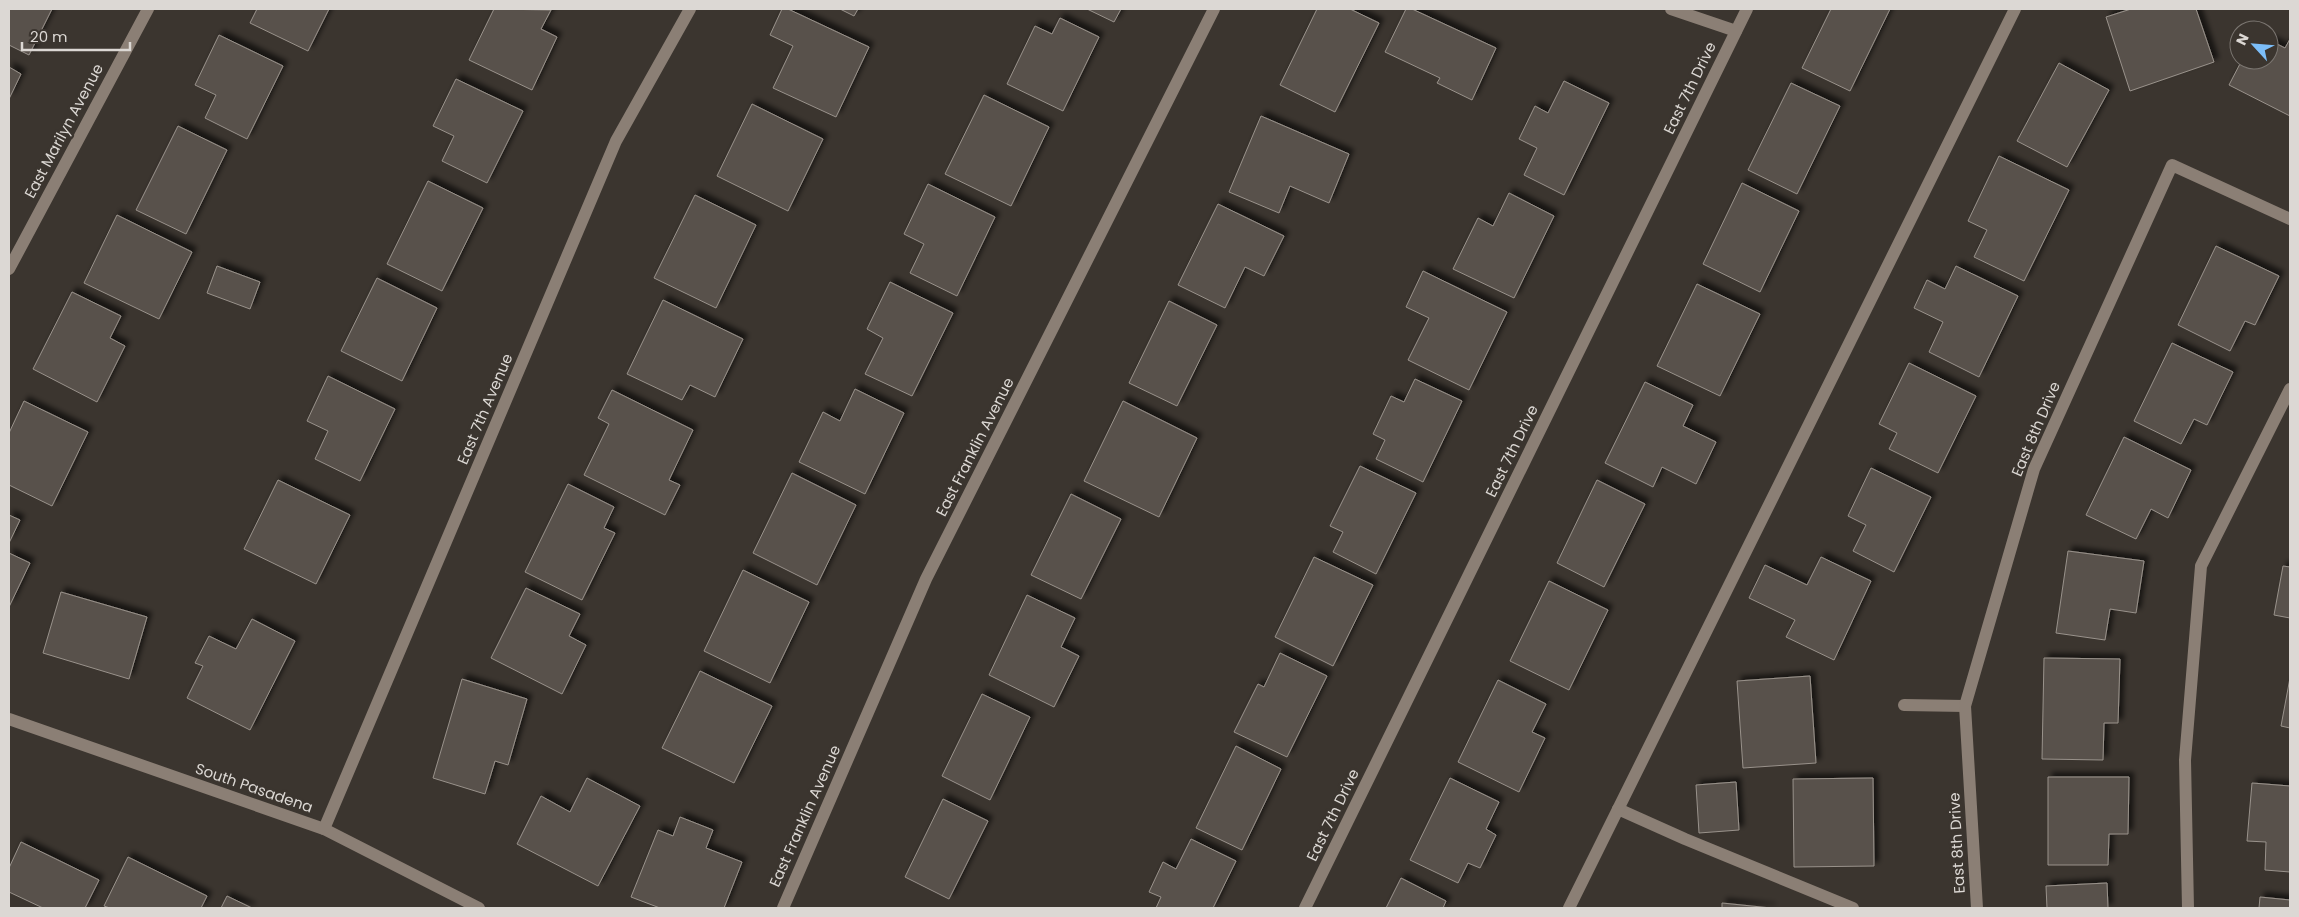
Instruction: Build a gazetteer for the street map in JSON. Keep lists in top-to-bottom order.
{
  "streets": {
    "street": [
      "East 7th Drive",
      "East Marilyn Avenue",
      "East 7th Avenue",
      "East 8th Drive",
      "East Franklin Avenue",
      "South Pasadena"
    ]
  },
  "crossings": [
    ["East 7th Avenue", "South Pasadena"]
  ],
  "scale_bar": "20 m",
  "north": "top left"
}
